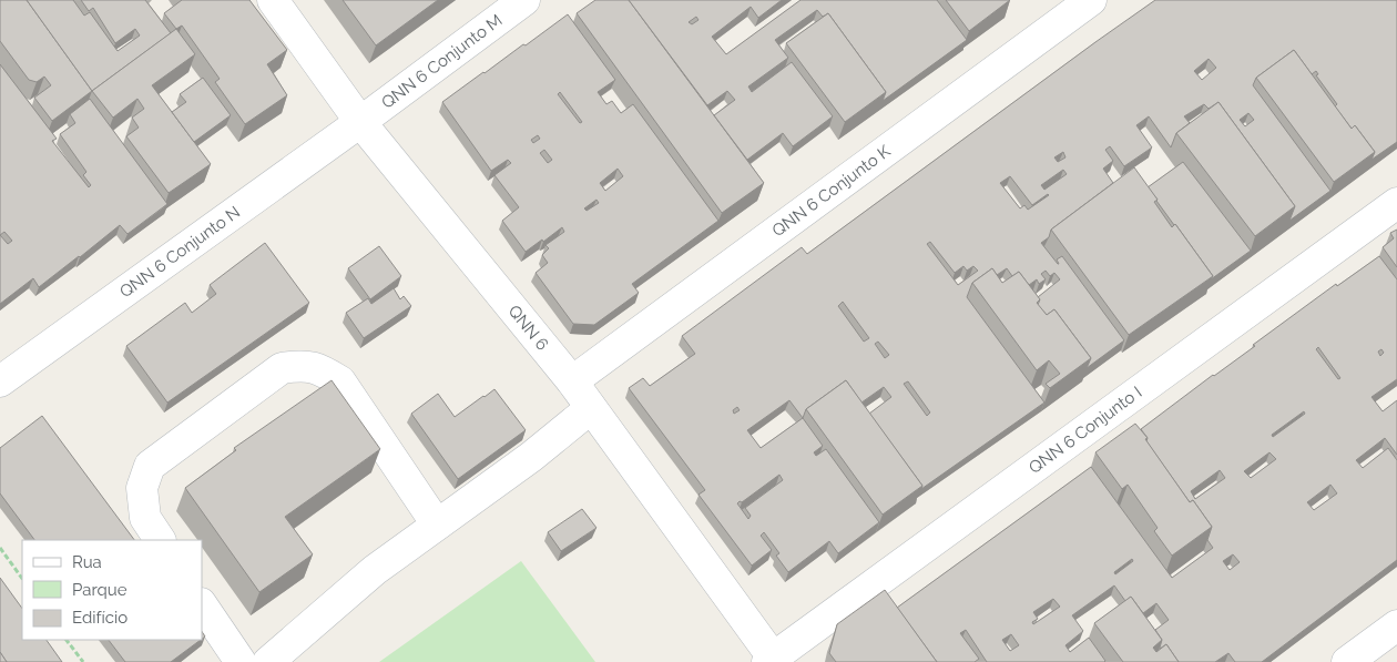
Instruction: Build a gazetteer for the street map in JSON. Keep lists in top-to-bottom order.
{
  "streets": {
    "street": [
      "QNN 6 Conjunto M",
      "QNN 6 Conjunto K",
      "QNN 6 Conjunto N",
      "QNN 6",
      "QNN 6 Conjunto I"
    ]
  },
  "crossings": [
    ["QNN 6 Conjunto M", "QNN 6 Conjunto N"],
    ["QNN 6 Conjunto M", "QNN 6"],
    ["QNN 6 Conjunto K", "QNN 6"],
    ["QNN 6 Conjunto N", "QNN 6"],
    ["QNN 6", "QNN 6 Conjunto I"]
  ],
  "legend": ["Rua", "Parque", "Edifício"]
}
